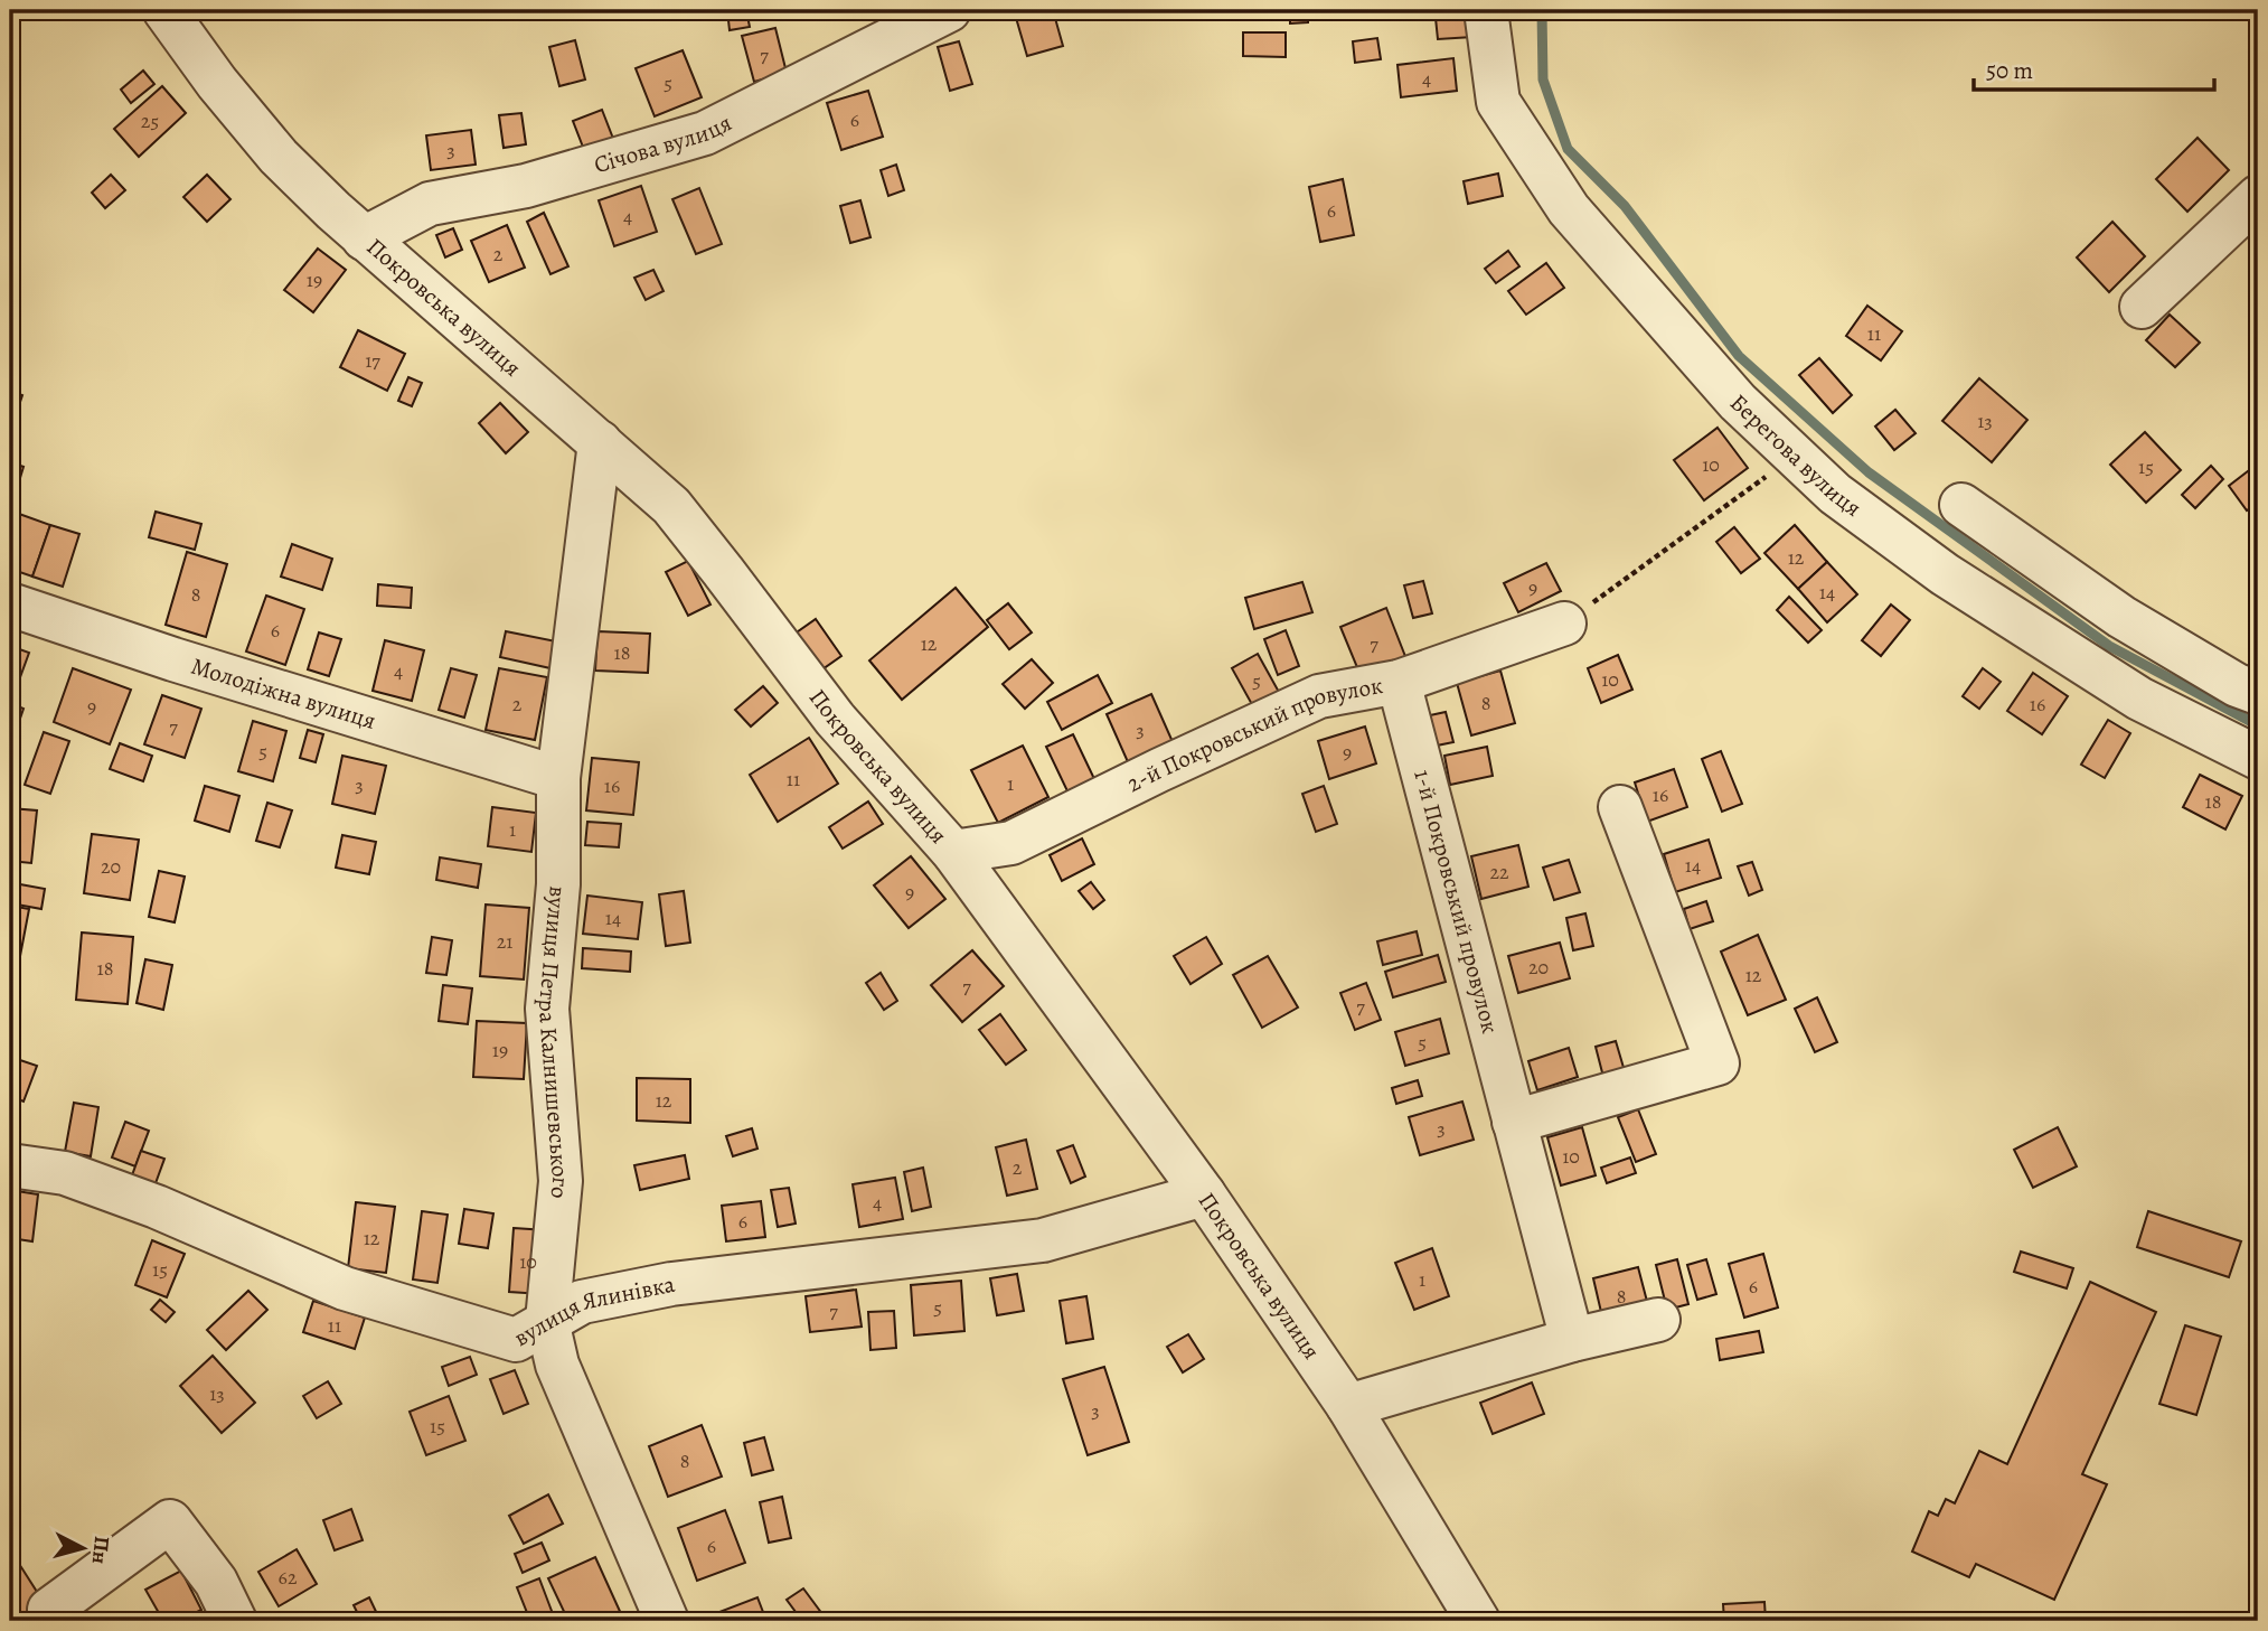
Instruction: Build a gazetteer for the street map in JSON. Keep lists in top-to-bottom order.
{
  "streets": {
    "street": [
      "Січова вулиця",
      "Покровська вулиця",
      "Берегова вулиця",
      "Молодіжна вулиця",
      "2-й Покровський провулок",
      "1-й Покровський провулок",
      "вулиця Петра Калнишевського",
      "вулиця Ялинівка"
    ]
  },
  "crossings": [
    ["Січова вулиця", "Покровська вулиця"],
    ["Покровська вулиця", "2-й Покровський провулок"],
    ["Покровська вулиця", "вулиця Петра Калнишевського"],
    ["Покровська вулиця", "вулиця Ялинівка"],
    ["Молодіжна вулиця", "вулиця Петра Калнишевського"],
    ["2-й Покровський провулок", "1-й Покровський провулок"],
    ["вулиця Петра Калнишевського", "вулиця Ялинівка"]
  ],
  "house_numbers": [
    "7",
    "4",
    "5",
    "6",
    "25",
    "3",
    "6",
    "4",
    "2",
    "19",
    "11",
    "17",
    "13",
    "10",
    "15",
    "12",
    "9",
    "14",
    "8",
    "6",
    "12",
    "7",
    "18",
    "4",
    "10",
    "5",
    "8",
    "2",
    "16",
    "9",
    "7",
    "3",
    "5",
    "9",
    "11",
    "1",
    "3",
    "16",
    "16",
    "18",
    "1",
    "14",
    "20",
    "22",
    "9",
    "14",
    "21",
    "20",
    "18",
    "12",
    "7",
    "7",
    "5",
    "19",
    "12",
    "3",
    "10",
    "2",
    "4",
    "6",
    "12",
    "10",
    "15",
    "1",
    "6",
    "8",
    "5",
    "7",
    "11",
    "13",
    "3",
    "15",
    "8",
    "6",
    "62"
  ],
  "scale_bar": "50 m",
  "north": "right"
}
